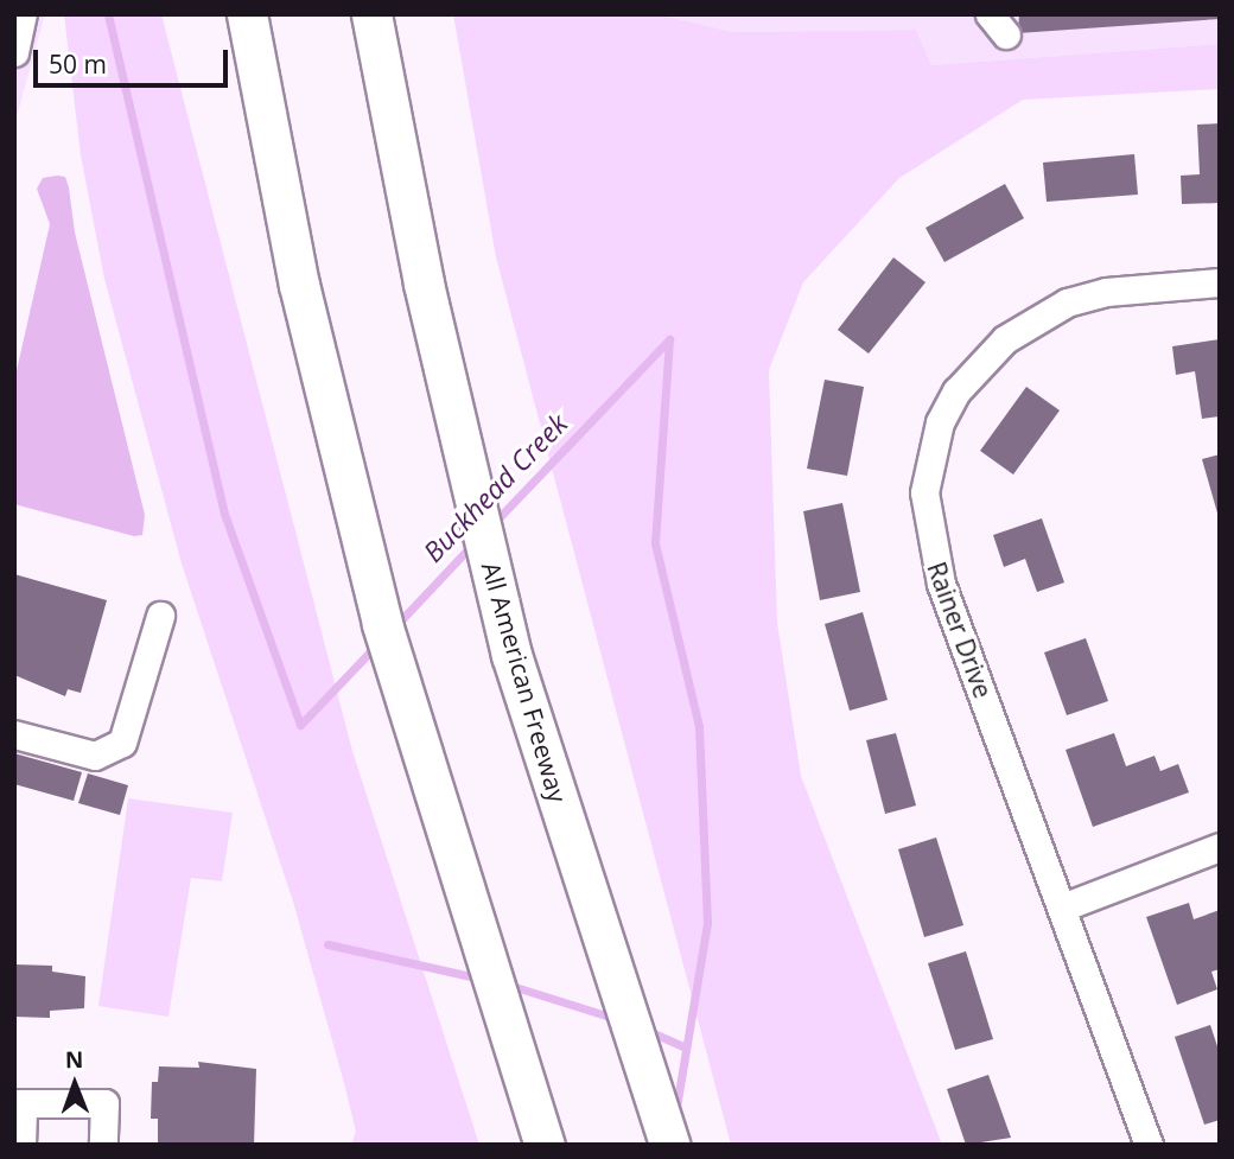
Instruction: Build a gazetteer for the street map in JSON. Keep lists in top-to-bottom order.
{
  "streets": {
    "highway": ["All American Freeway"],
    "street": ["Rainer Drive"]
  },
  "water": ["Buckhead Creek"],
  "scale_bar": "50 m",
  "north": "top"
}
